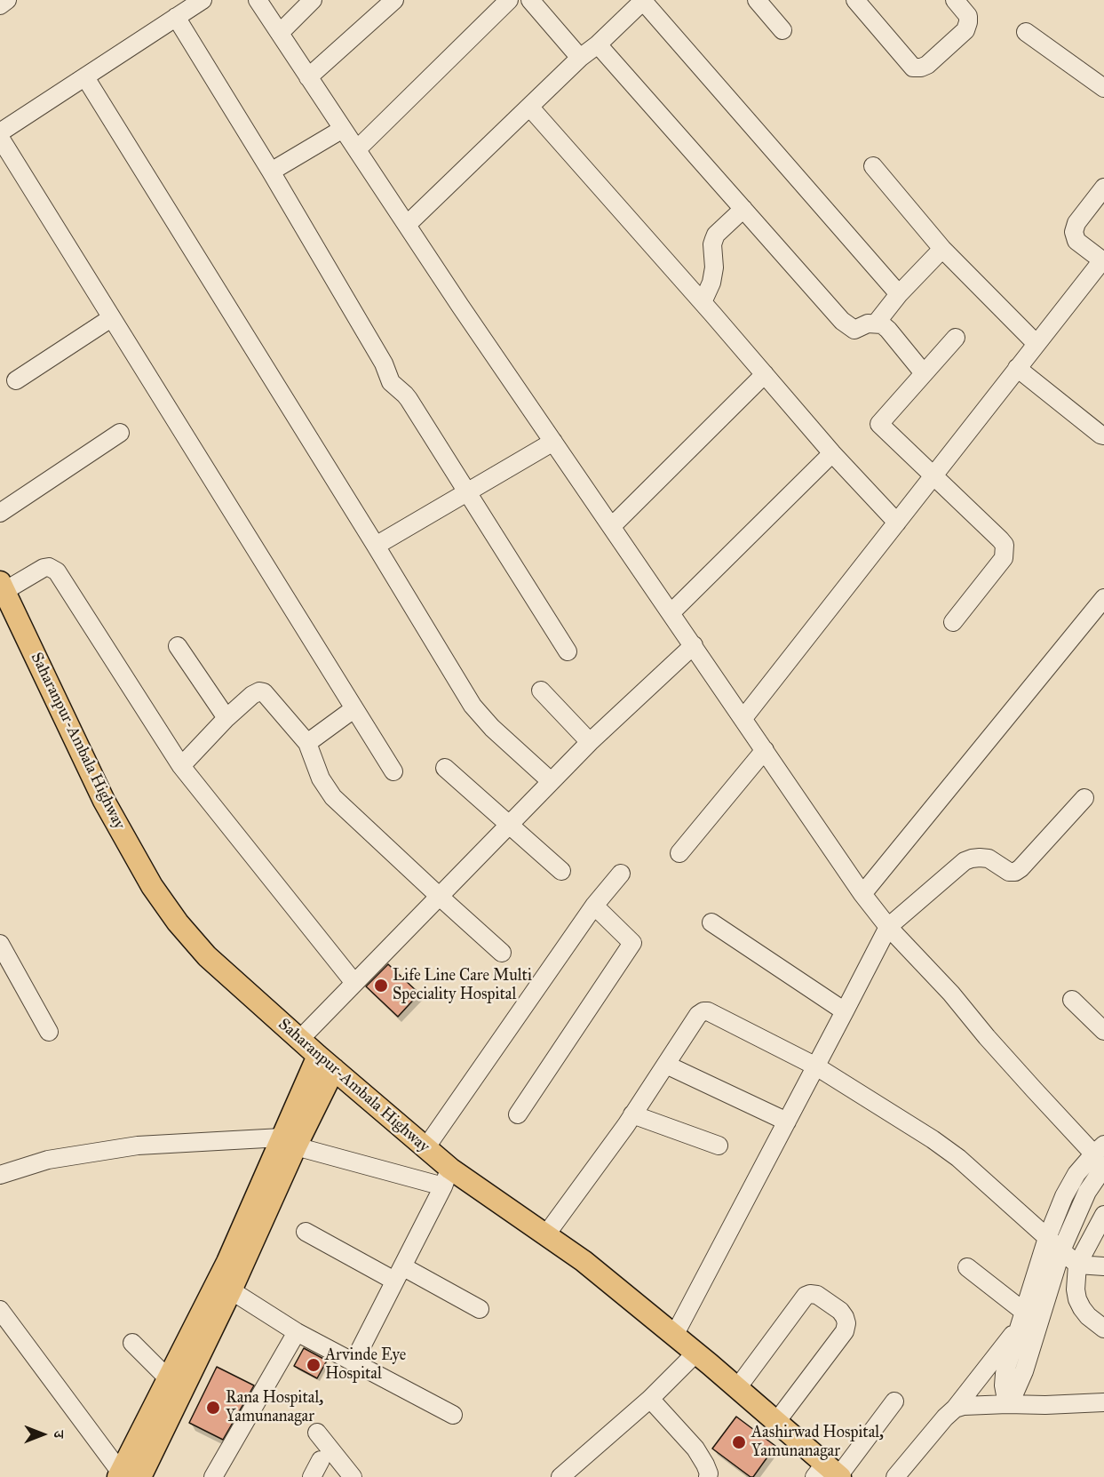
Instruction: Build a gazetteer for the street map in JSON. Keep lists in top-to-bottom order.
{
  "streets": {
    "main road": ["Saharanpur-Ambala Highway"]
  },
  "places": [
    "Life Line Care Multi Speciality Hospital",
    "Arvinde Eye Hospital",
    "Rana Hospital, Yamunanagar",
    "Aashirwad Hospital, Yamunanagar"
  ],
  "north": "right"
}
